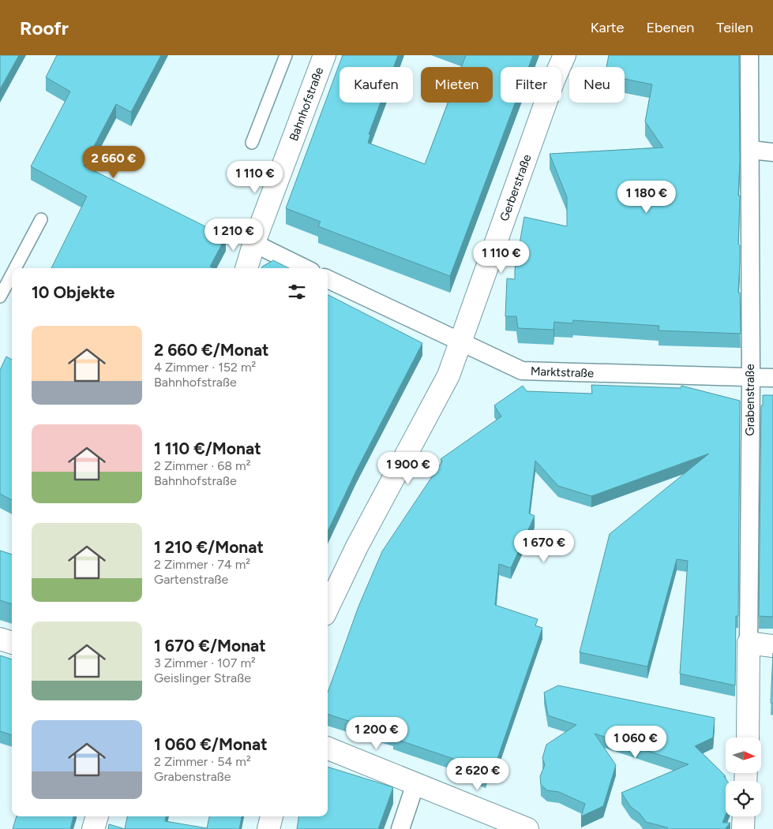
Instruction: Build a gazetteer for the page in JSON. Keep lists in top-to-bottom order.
{
  "streets": {
    "street": [
      "Bahnhofstraße",
      "Gerberstraße",
      "Marktstraße",
      "Grabenstraße"
    ]
  },
  "crossings": [
    ["Gerberstraße", "Marktstraße"],
    ["Marktstraße", "Grabenstraße"]
  ],
  "north": "right",
  "page": {
    "header": "Roofr",
    "nav": ["Karte", "Ebenen", "Teilen"],
    "chip": [
      "Kaufen",
      "Mieten",
      "Filter",
      "Neu"
    ],
    "price": [
      "2 660 €",
      "1 110 €",
      "1 180 €",
      "1 210 €",
      "1 110 €",
      "1 900 €",
      "1 670 €",
      "1 200 €",
      "1 060 €",
      "2 620 €"
    ],
    "heading": "10 Objekte",
    "list": [
      {
        "name": "2 660 €/Monat",
        "note": "4 Zimmer · 152 m² · Bahnhofstraße"
      },
      {
        "name": "1 110 €/Monat",
        "note": "2 Zimmer · 68 m² · Bahnhofstraße"
      },
      {
        "name": "1 210 €/Monat",
        "note": "2 Zimmer · 74 m² · Gartenstraße"
      },
      {
        "name": "1 670 €/Monat",
        "note": "3 Zimmer · 107 m² · Geislinger Straße"
      },
      {
        "name": "1 060 €/Monat",
        "note": "2 Zimmer · 54 m² · Grabenstraße"
      }
    ]
  }
}
